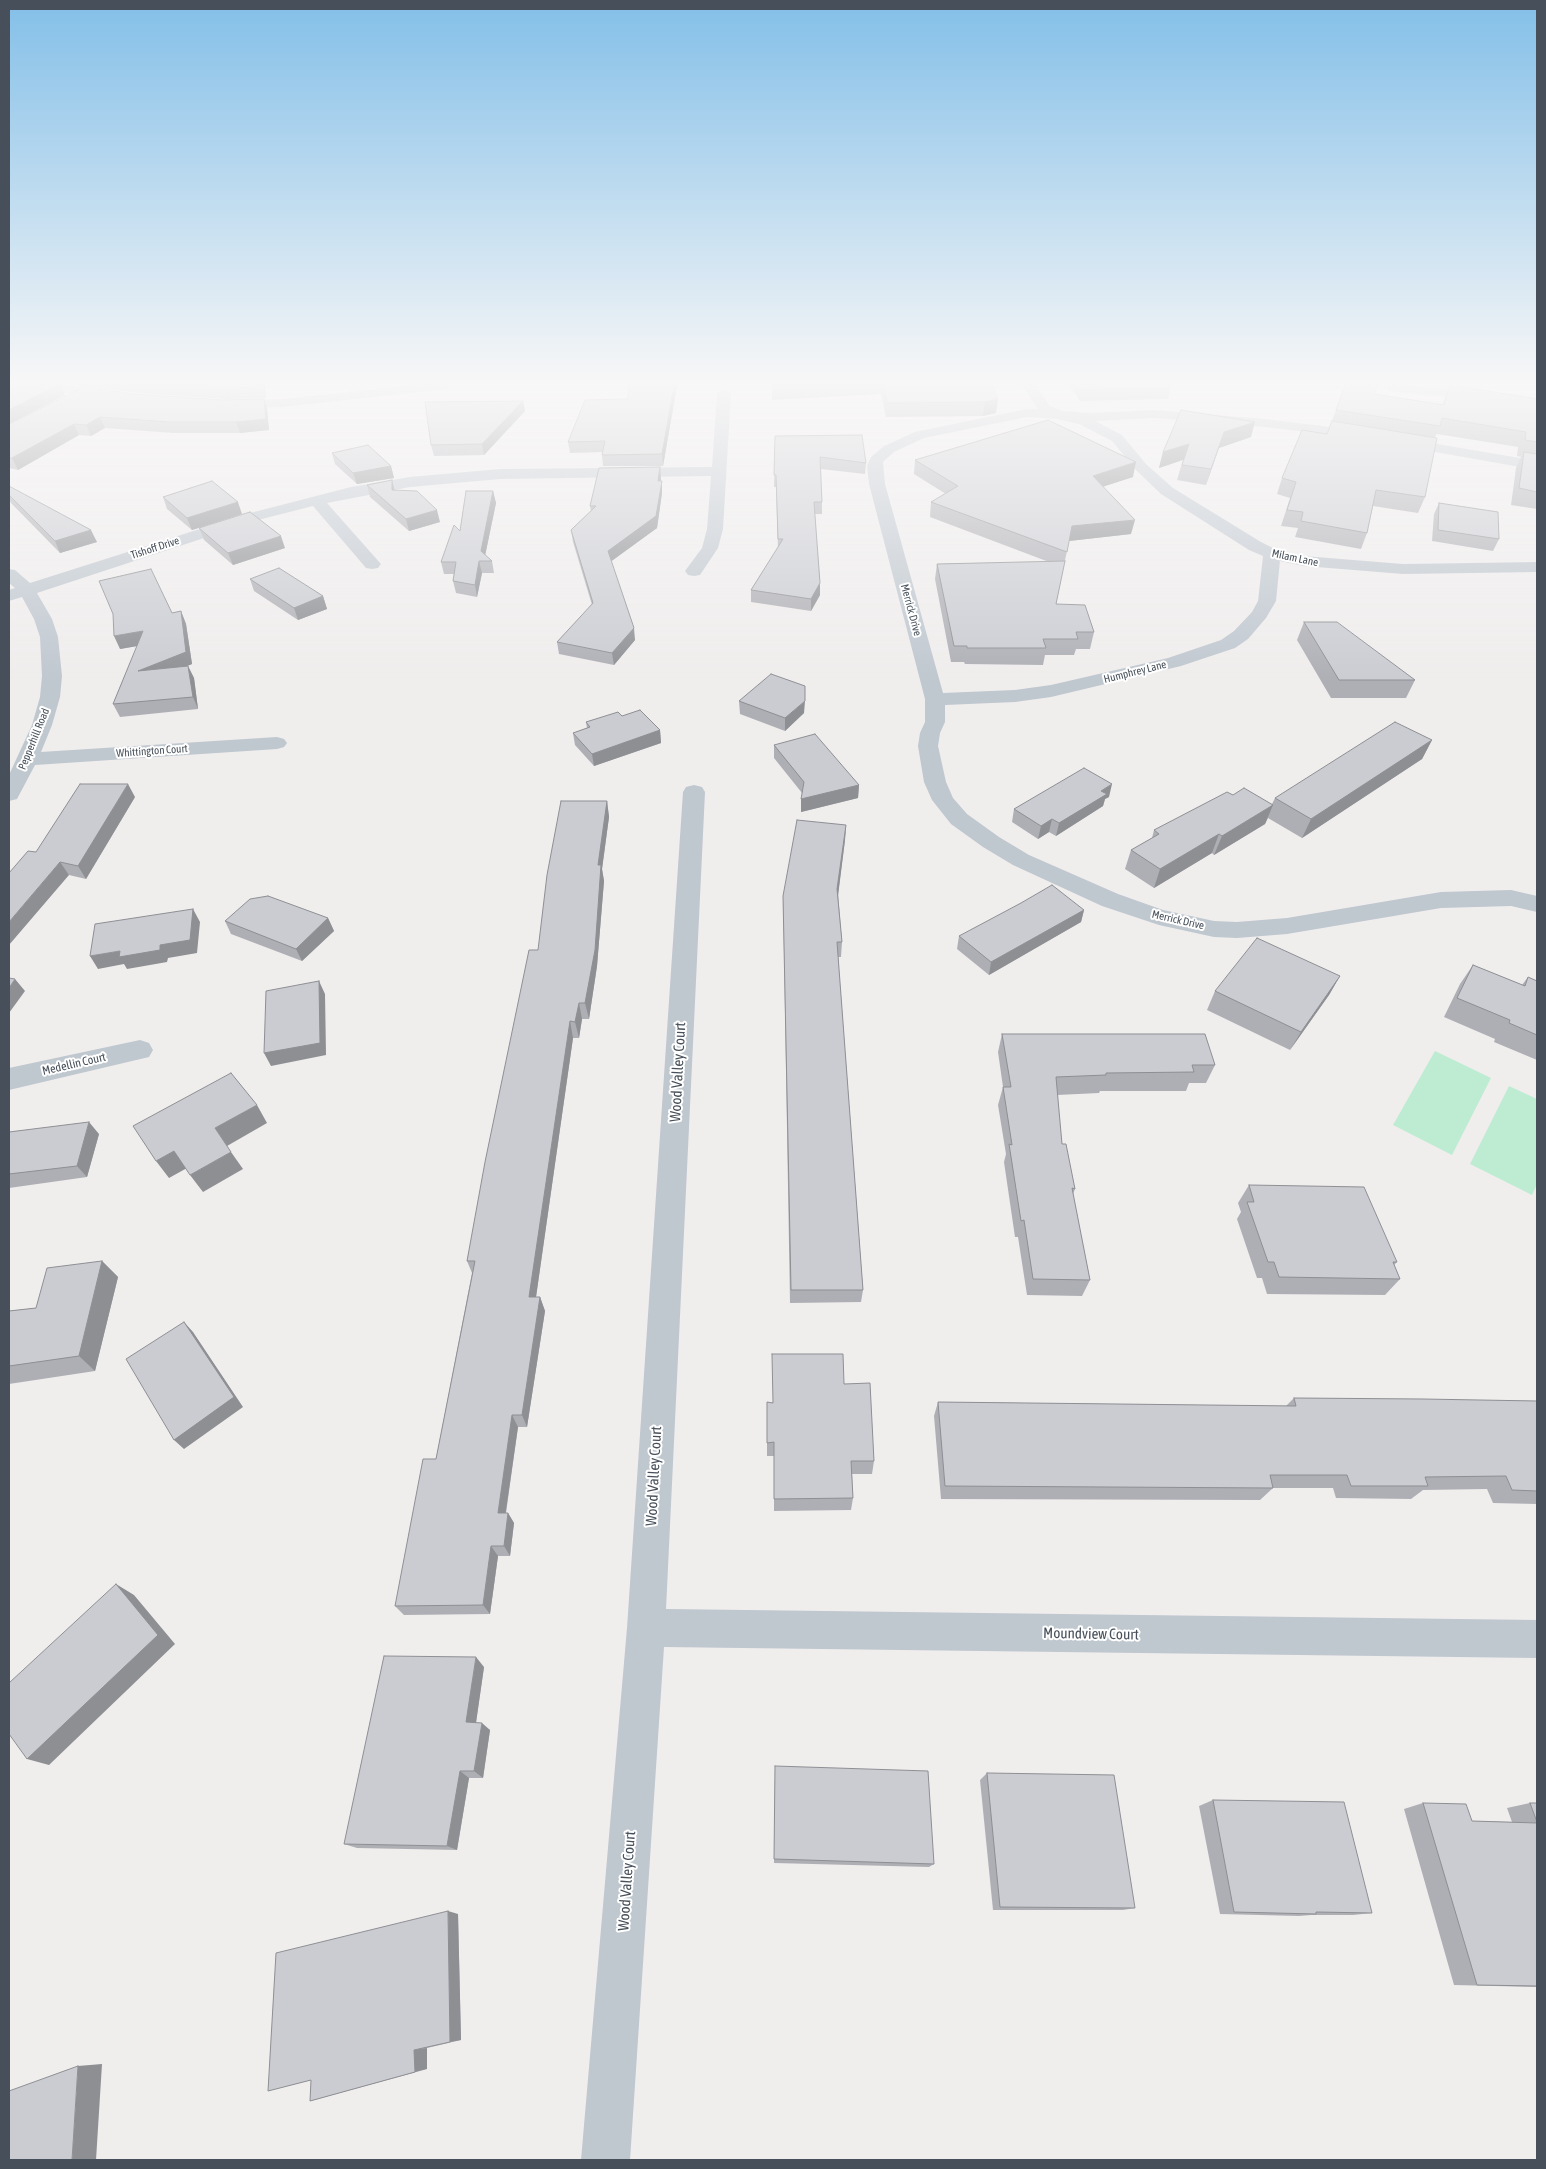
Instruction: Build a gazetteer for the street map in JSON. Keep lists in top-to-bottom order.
{
  "streets": {
    "street": [
      "Tishoff Drive",
      "Milam Lane",
      "Merrick Drive",
      "Humphrey Lane",
      "Pepperhill Road",
      "Whittington Court",
      "Medellin Court",
      "Wood Valley Court",
      "Moundview Court"
    ]
  },
  "crossings": [
    ["Tishoff Drive", "Pepperhill Road"],
    ["Milam Lane", "Humphrey Lane"],
    ["Merrick Drive", "Humphrey Lane"],
    ["Pepperhill Road", "Whittington Court"],
    ["Wood Valley Court", "Moundview Court"]
  ]
}
